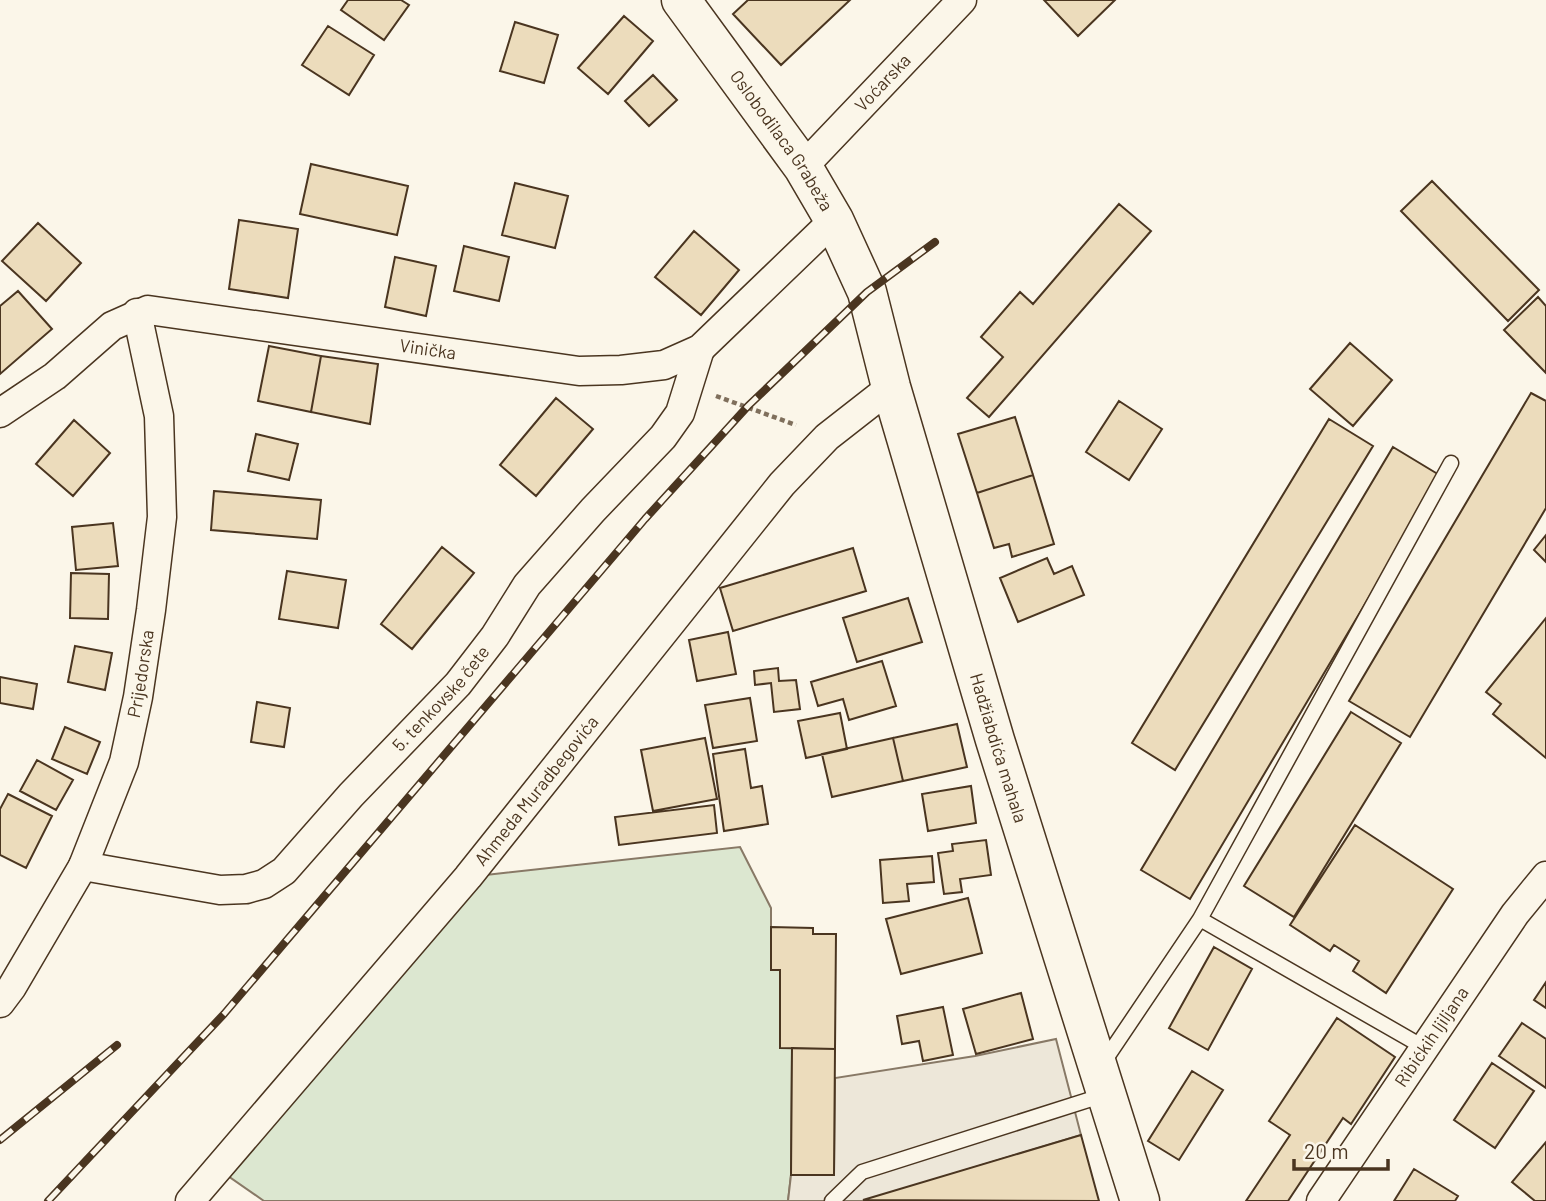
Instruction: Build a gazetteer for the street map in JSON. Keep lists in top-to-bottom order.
{
  "streets": {
    "street": [
      "Voćarska",
      "Oslobodilaca Grabeža",
      "Vinička",
      "Prijedorska",
      "5. tenkovske čete",
      "Hadžiabdića mahala",
      "Ahmeda Muradbegovića",
      "Ribićkih ljiljana"
    ]
  },
  "crossings": [
    ["Voćarska", "Oslobodilaca Grabeža"],
    ["Oslobodilaca Grabeža", "Vinička"],
    ["Oslobodilaca Grabeža", "Hadžiabdića mahala"],
    ["Vinička", "Prijedorska"],
    ["Vinička", "5. tenkovske čete"],
    ["Prijedorska", "5. tenkovske čete"],
    ["Hadžiabdića mahala", "Ahmeda Muradbegovića"]
  ],
  "scale_bar": "20 m"
}
